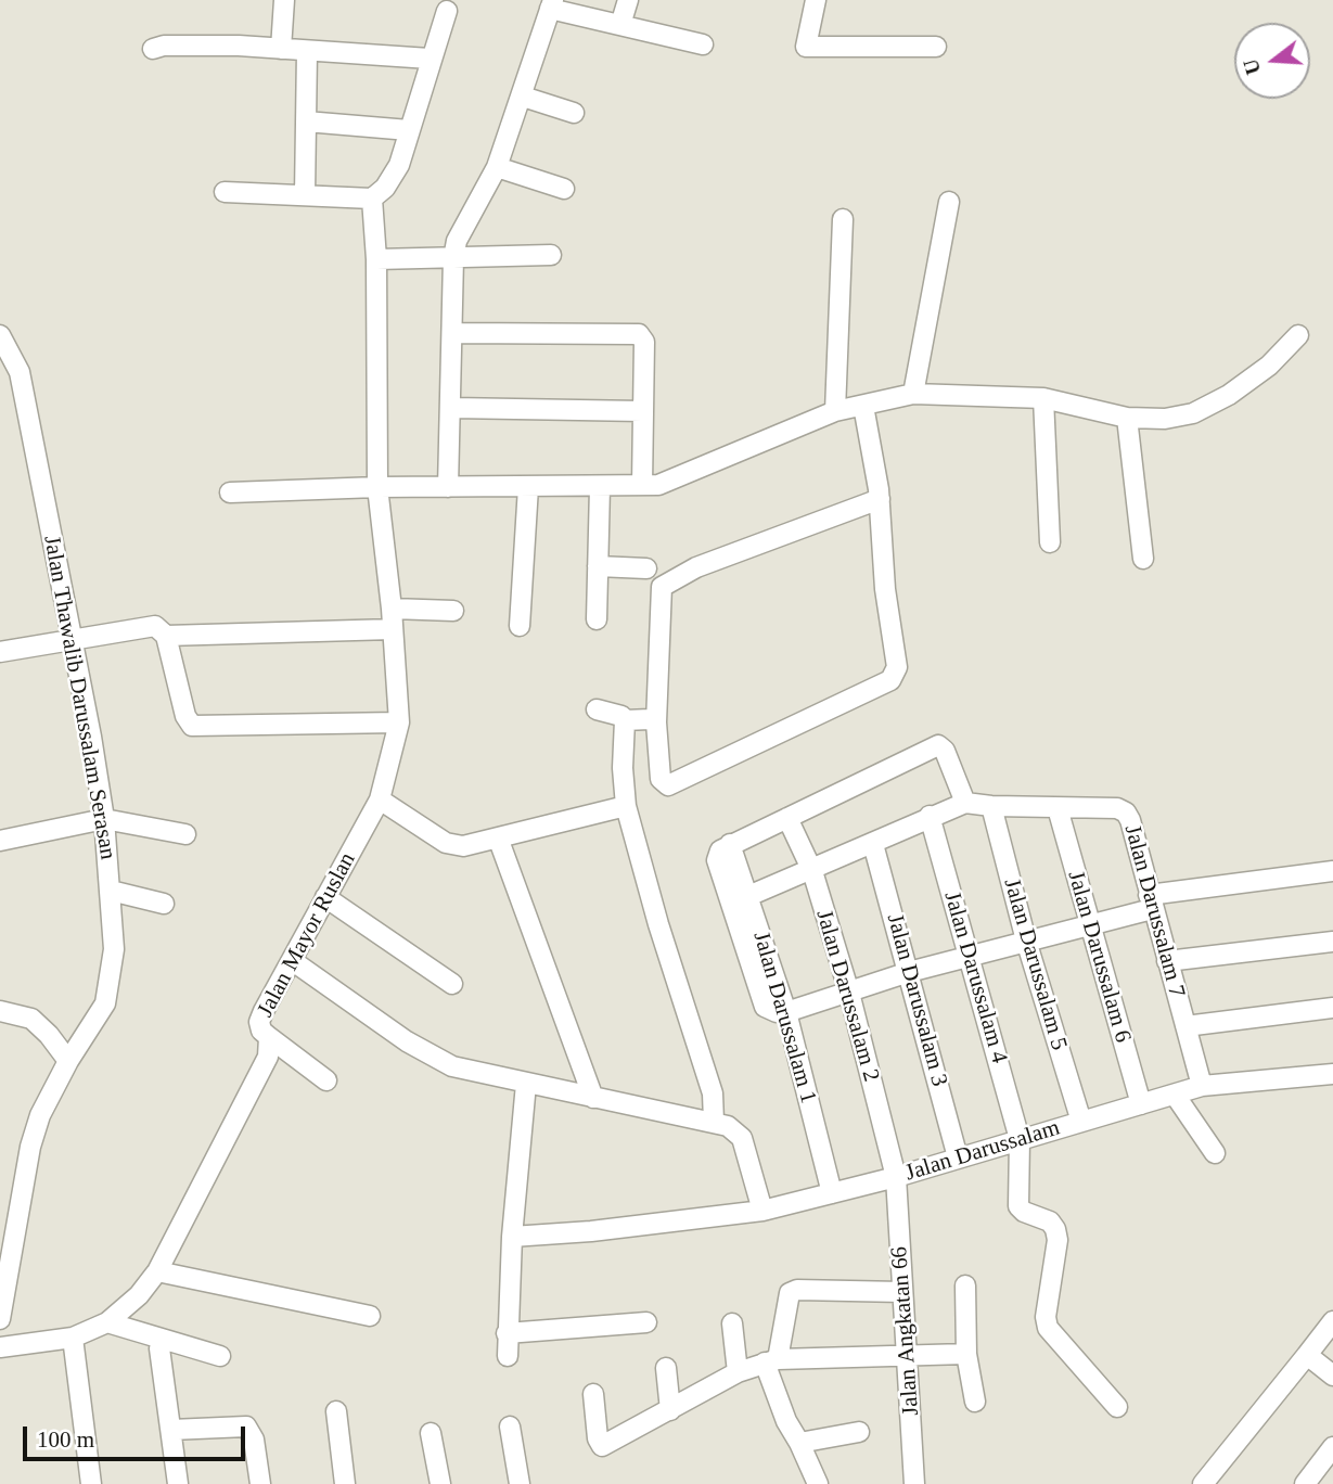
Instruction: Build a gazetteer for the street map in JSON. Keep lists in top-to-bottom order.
{
  "streets": {
    "street": [
      "Jalan Thawalib Darussalam Serasan",
      "Jalan Darussalam 7",
      "Jalan Mayor Ruslan",
      "Jalan Darussalam 6",
      "Jalan Darussalam 5",
      "Jalan Darussalam 4",
      "Jalan Darussalam 2",
      "Jalan Darussalam 3",
      "Jalan Darussalam 1",
      "Jalan Darussalam",
      "Jalan Angkatan 66"
    ]
  },
  "crossings": [
    ["Jalan Darussalam 7", "Jalan Darussalam 6"],
    ["Jalan Darussalam 7", "Jalan Darussalam 5"],
    ["Jalan Darussalam 7", "Jalan Darussalam 4"],
    ["Jalan Darussalam 7", "Jalan Darussalam 2"],
    ["Jalan Darussalam 7", "Jalan Darussalam 3"],
    ["Jalan Darussalam 7", "Jalan Darussalam 1"],
    ["Jalan Darussalam 7", "Jalan Darussalam"],
    ["Jalan Darussalam 6", "Jalan Darussalam"],
    ["Jalan Darussalam 5", "Jalan Darussalam"],
    ["Jalan Darussalam 4", "Jalan Darussalam"],
    ["Jalan Darussalam 2", "Jalan Darussalam"],
    ["Jalan Darussalam 2", "Jalan Angkatan 66"],
    ["Jalan Darussalam 3", "Jalan Darussalam"],
    ["Jalan Darussalam 1", "Jalan Darussalam"],
    ["Jalan Darussalam", "Jalan Angkatan 66"]
  ],
  "scale_bar": "100 m",
  "north": "left"
}
